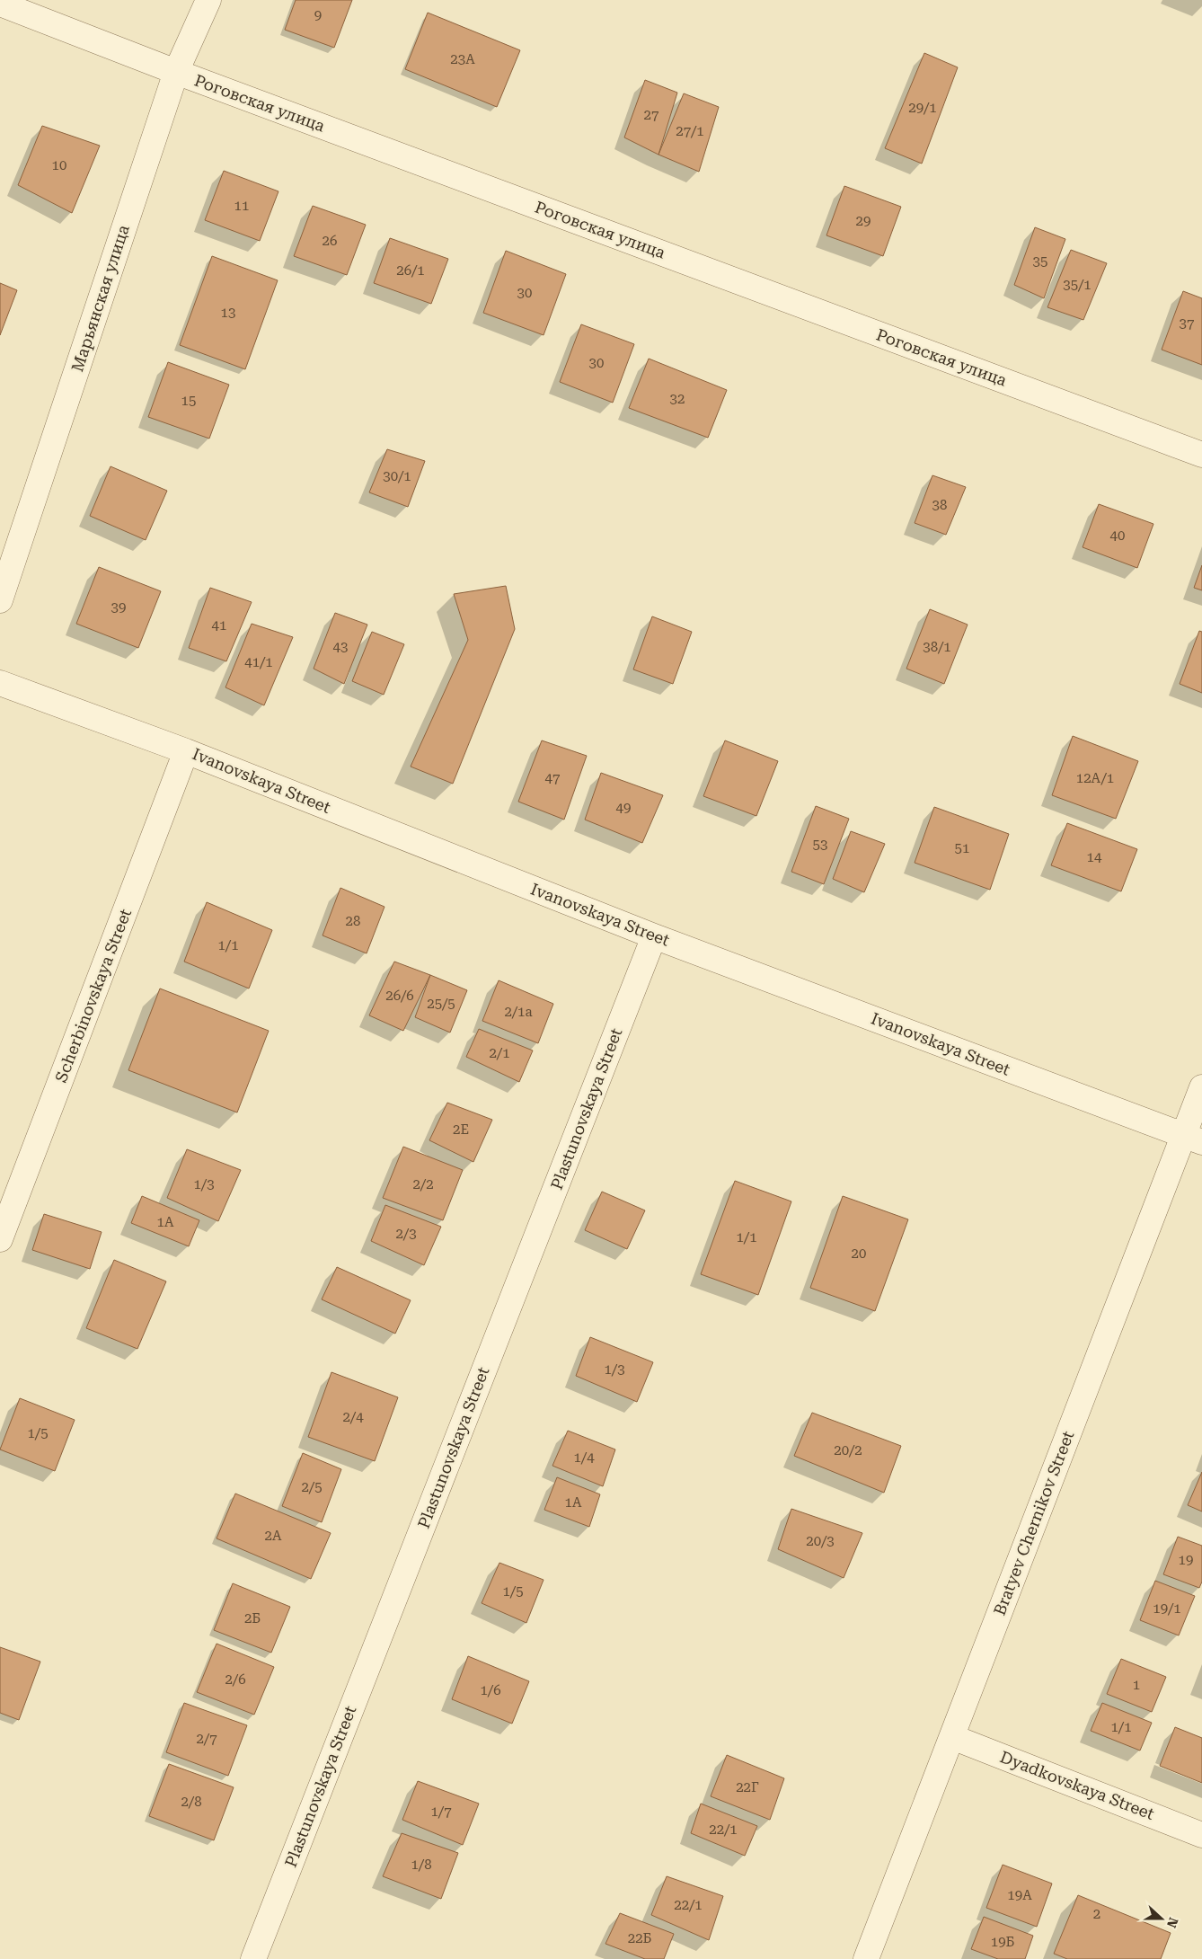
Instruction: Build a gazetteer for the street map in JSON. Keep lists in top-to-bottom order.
{
  "streets": {
    "street": [
      "Роговская улица",
      "Марьянская улица",
      "Ivanovskaya Street",
      "Scherbinovskaya Street",
      "Plastunovskaya Street",
      "Bratyev Chernikov Street",
      "Dyadkovskaya Street"
    ]
  },
  "crossings": [
    ["Роговская улица", "Марьянская улица"],
    ["Ivanovskaya Street", "Scherbinovskaya Street"],
    ["Ivanovskaya Street", "Plastunovskaya Street"],
    ["Ivanovskaya Street", "Bratyev Chernikov Street"],
    ["Bratyev Chernikov Street", "Dyadkovskaya Street"]
  ],
  "house_numbers": [
    "9",
    "23А",
    "29/1",
    "27",
    "27/1",
    "10",
    "11",
    "29",
    "26",
    "35",
    "26/1",
    "35/1",
    "30",
    "13",
    "37",
    "30",
    "32",
    "15",
    "30/1",
    "38",
    "40",
    "39",
    "41",
    "43",
    "38/1",
    "41/1",
    "47",
    "12А/1",
    "49",
    "53",
    "51",
    "14",
    "28",
    "1/1",
    "26/6",
    "25/5",
    "2/1а",
    "2/1",
    "2Е",
    "1/3",
    "2/2",
    "1А",
    "2/3",
    "1/1",
    "20",
    "1/3",
    "2/4",
    "1/5",
    "20/2",
    "1/4",
    "2/5",
    "1А",
    "2А",
    "20/3",
    "19",
    "1/5",
    "19/1",
    "2Б",
    "2/6",
    "1",
    "1/6",
    "1/1",
    "2/7",
    "22Г",
    "2/8",
    "1/7",
    "22/1",
    "1/8",
    "19А",
    "22/1",
    "2",
    "22Б",
    "19Б"
  ],
  "north": "right"
}
